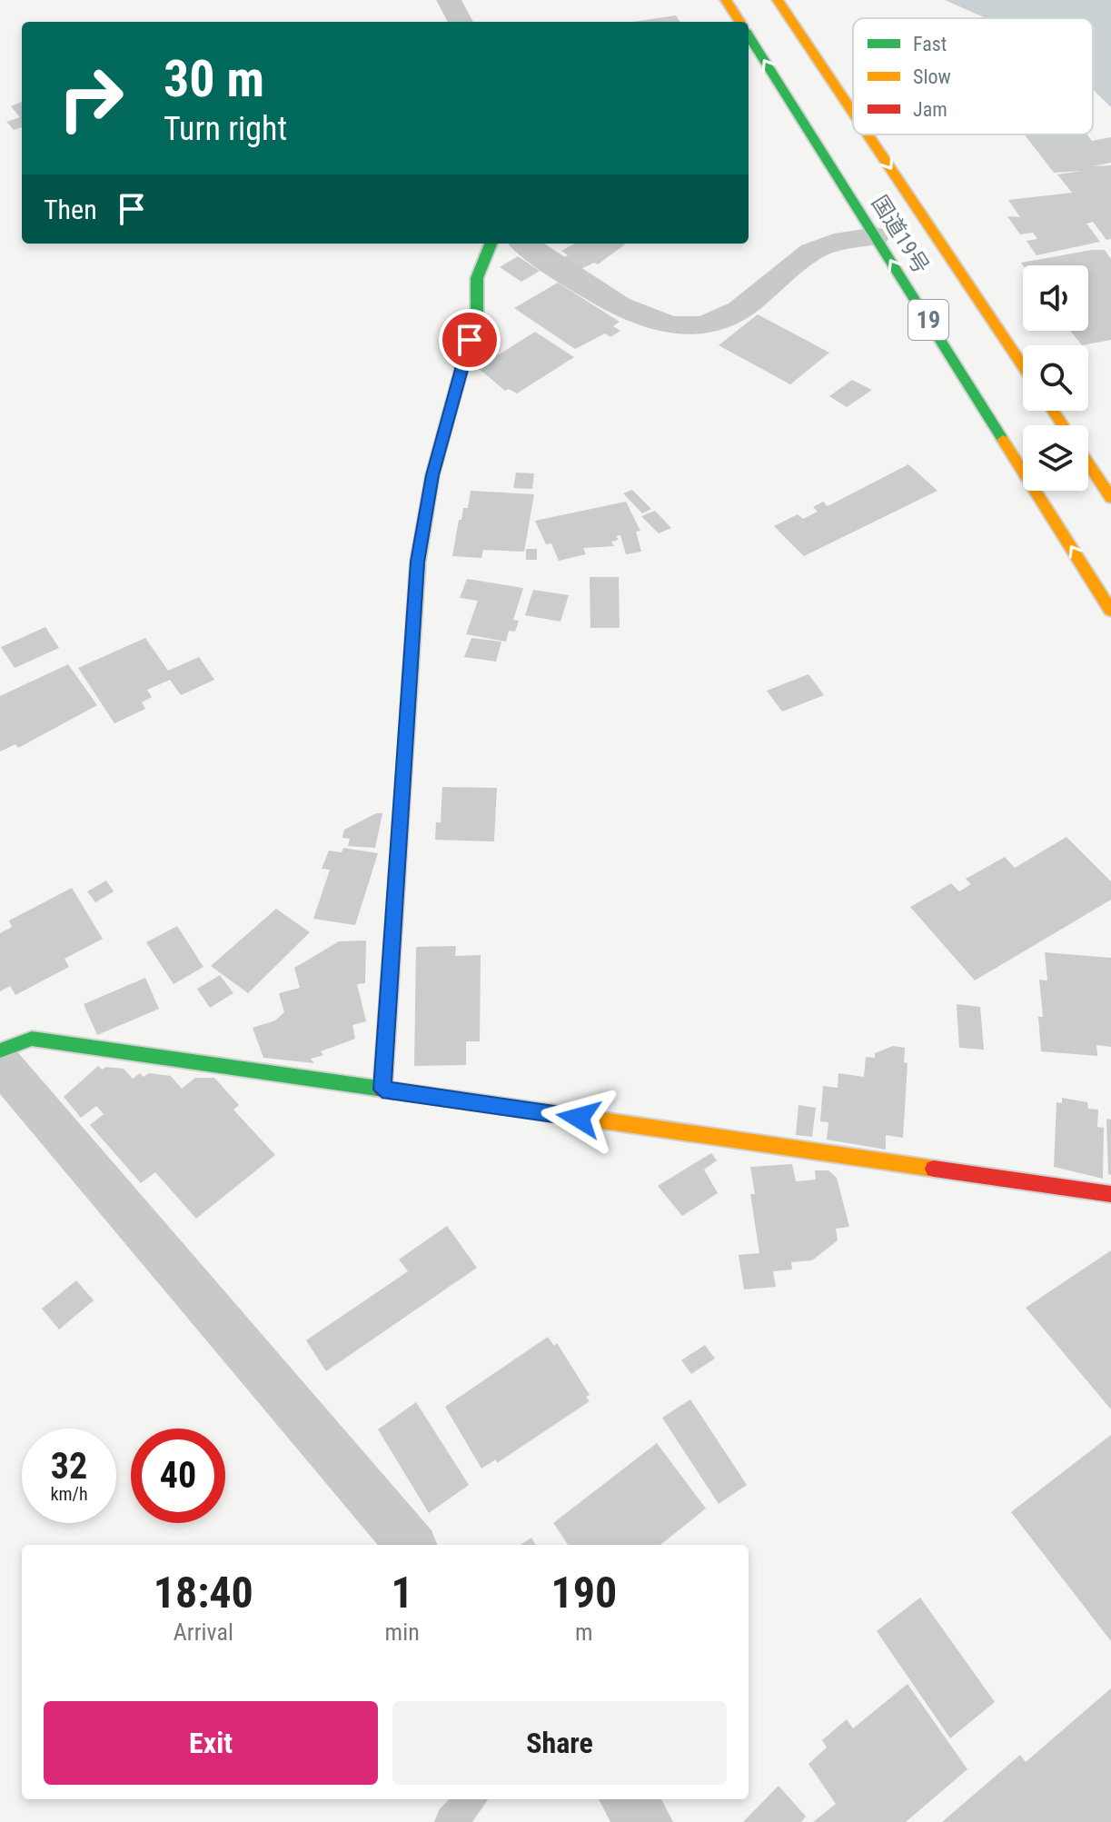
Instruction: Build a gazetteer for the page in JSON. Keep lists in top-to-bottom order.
{
  "streets": {
    "main road": ["国道19号", "19"]
  },
  "legend": ["Fast", "Slow", "Jam"],
  "page": {
    "turn": ["30 m", "Turn right"],
    "then": "Then",
    "speed": "32 km/h",
    "limit": "40",
    "eta": [
      "18:40",
      "Arrival",
      "1",
      "min",
      "190",
      "m"
    ],
    "buttons": ["Exit", "Share"]
  }
}
